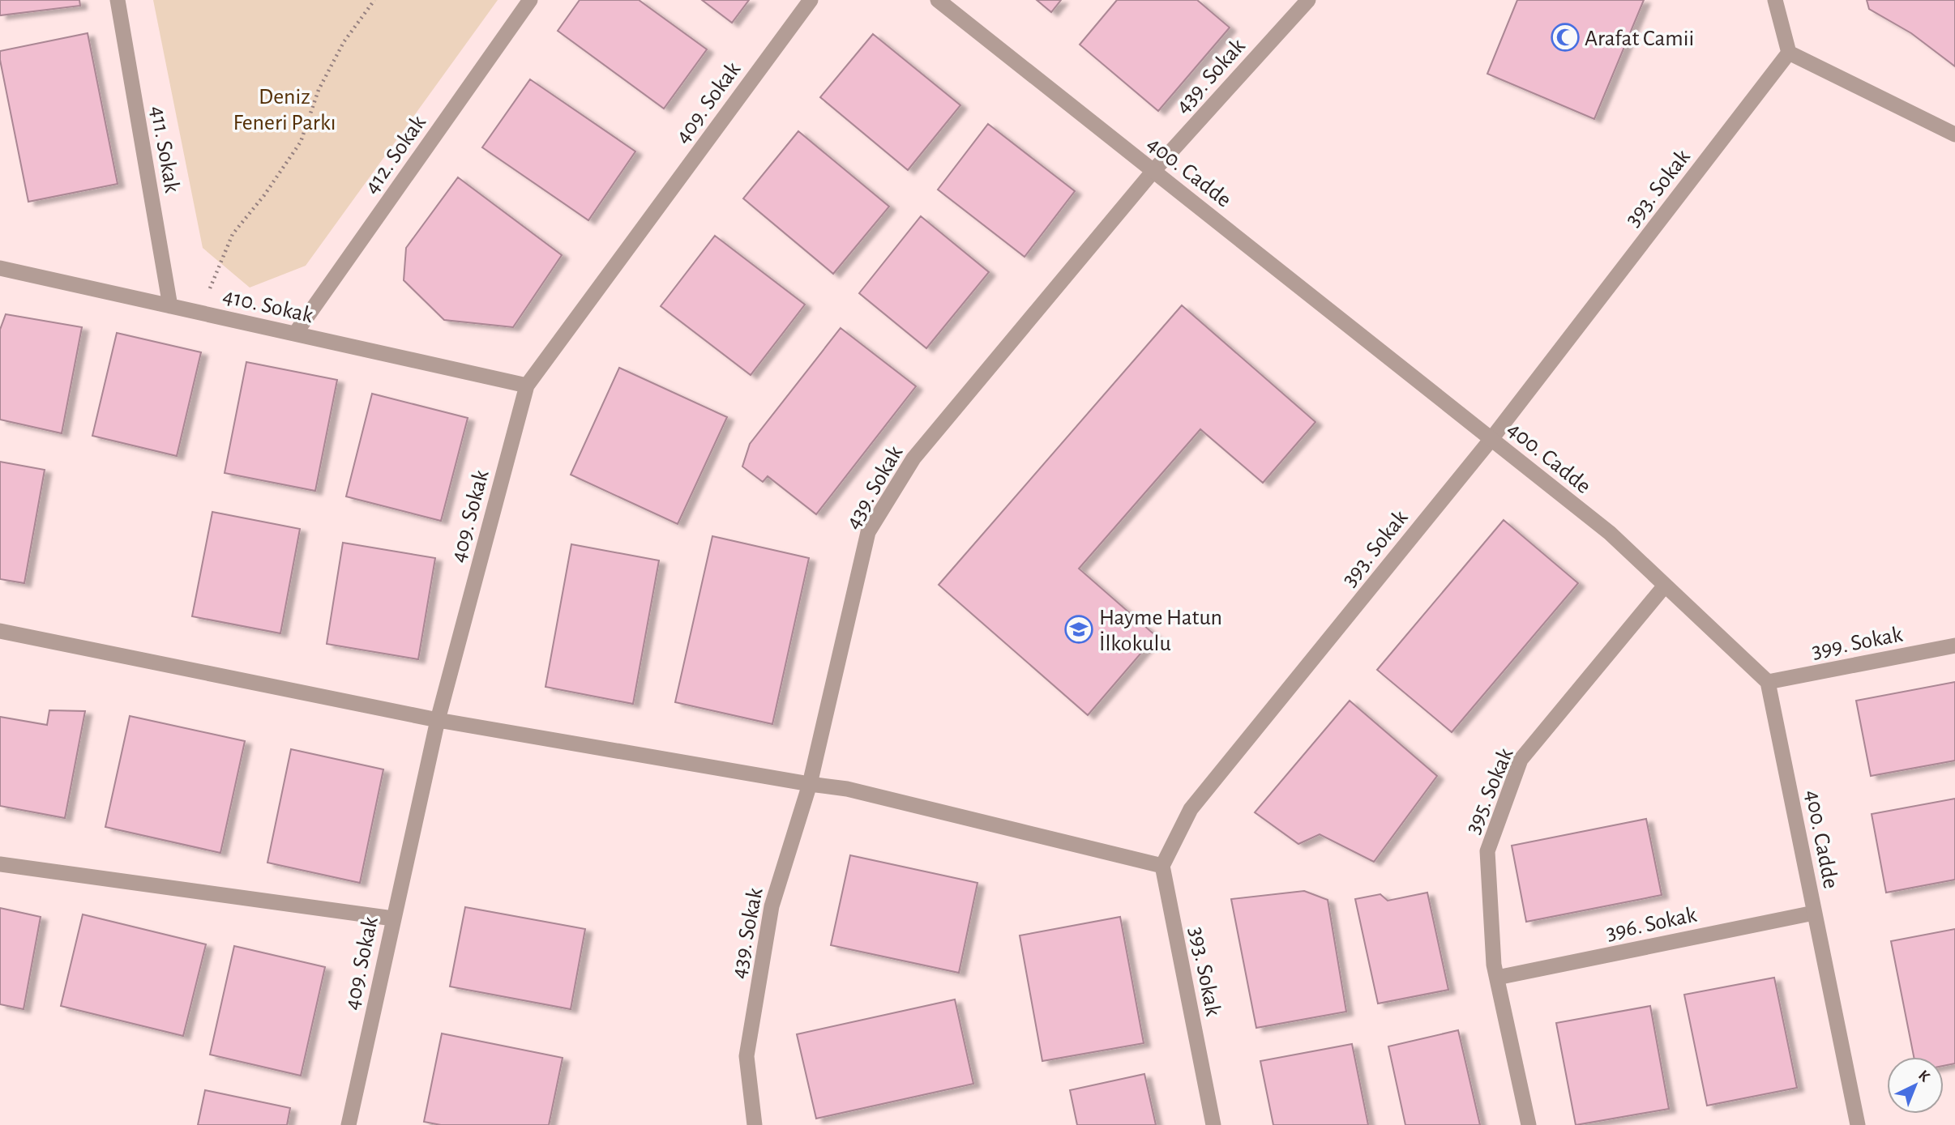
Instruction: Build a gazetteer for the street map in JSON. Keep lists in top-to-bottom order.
{
  "streets": {
    "street": [
      "439. Sokak",
      "409. Sokak",
      "411. Sokak",
      "412. Sokak",
      "400. Cadde",
      "393. Sokak",
      "410. Sokak",
      "399. Sokak",
      "395. Sokak",
      "396. Sokak"
    ]
  },
  "crossings": [
    ["439. Sokak", "400. Cadde"],
    ["409. Sokak", "410. Sokak"],
    ["411. Sokak", "410. Sokak"],
    ["412. Sokak", "410. Sokak"],
    ["400. Cadde", "393. Sokak"],
    ["400. Cadde", "399. Sokak"],
    ["400. Cadde", "395. Sokak"],
    ["400. Cadde", "396. Sokak"],
    ["395. Sokak", "396. Sokak"]
  ],
  "parks": ["Deniz Feneri Parkı"],
  "places": {
    "mosque": ["Arafat Camii"],
    "school or university": ["Hayme Hatun İlkokulu"]
  },
  "north": "top right"
}
